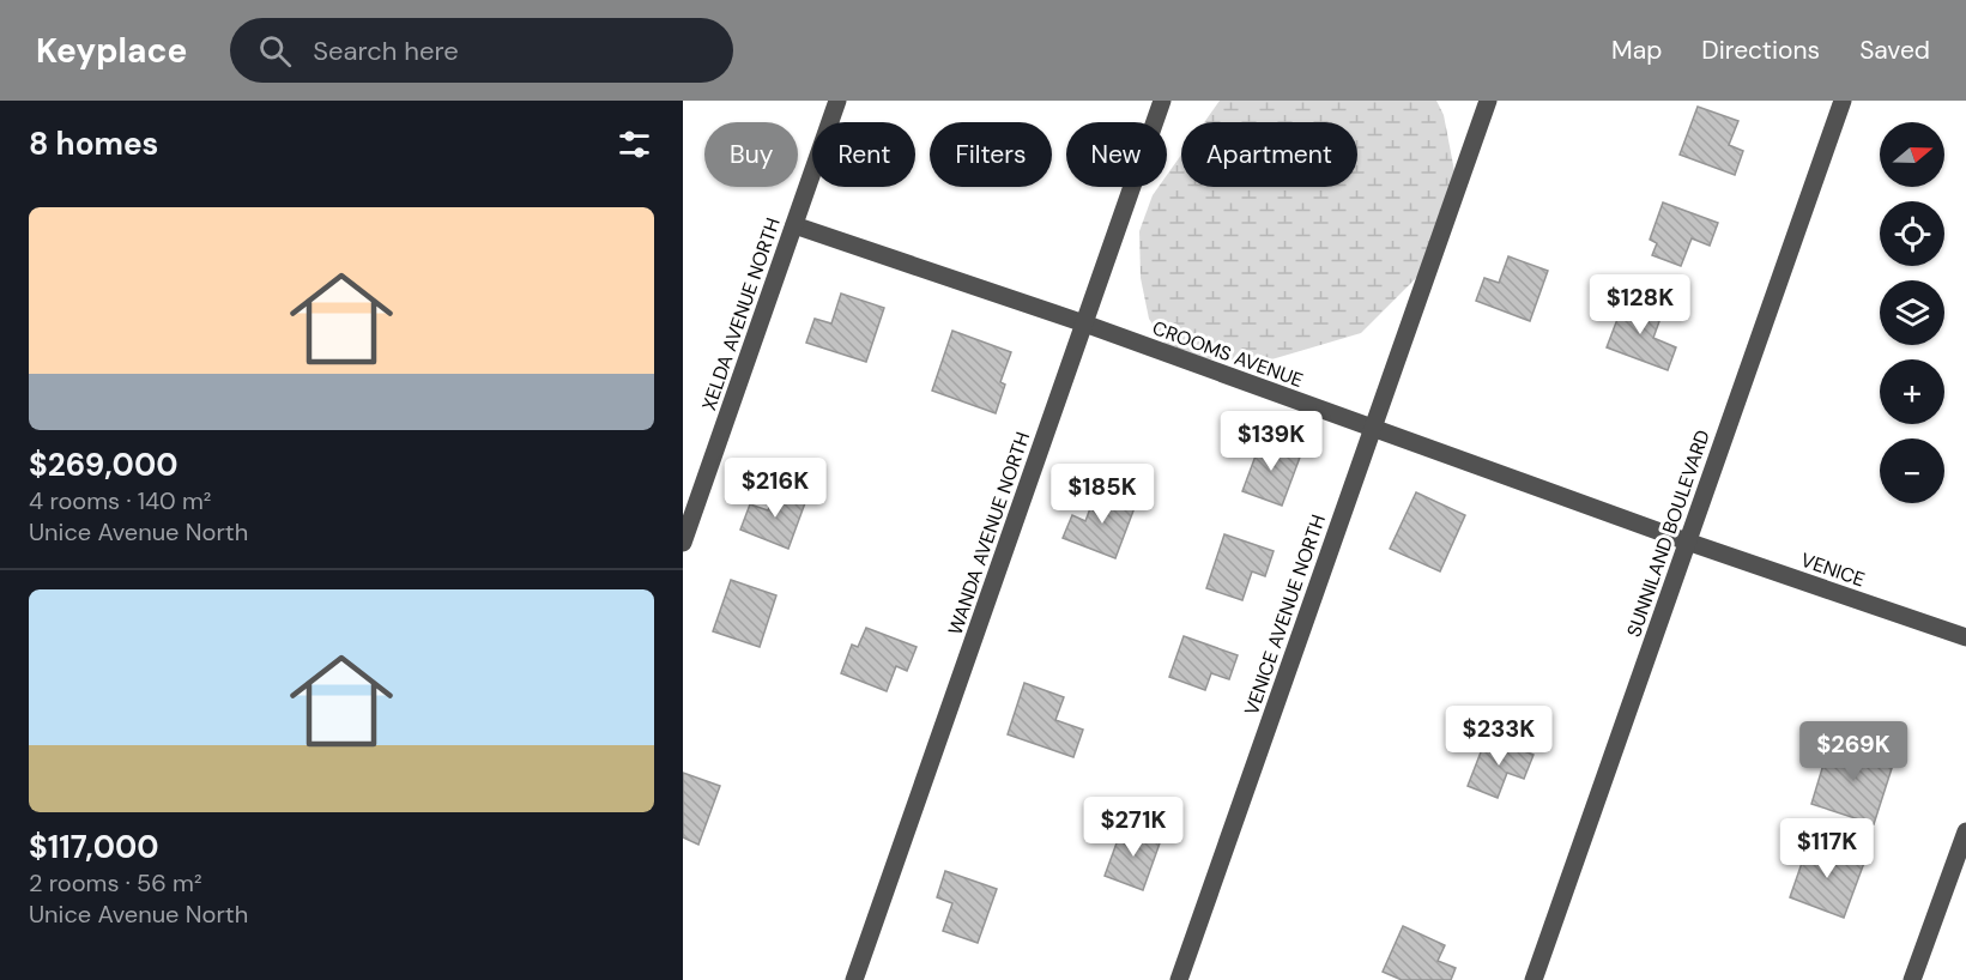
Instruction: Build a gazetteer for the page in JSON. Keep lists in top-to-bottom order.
{
  "streets": {
    "street": [
      "XELDA AVENUE NORTH",
      "CROOMS AVENUE",
      "WANDA AVENUE NORTH",
      "SUNNILAND BOULEVARD",
      "VENICE",
      "VENICE AVENUE NORTH"
    ]
  },
  "crossings": [
    ["XELDA AVENUE NORTH", "CROOMS AVENUE"],
    ["CROOMS AVENUE", "WANDA AVENUE NORTH"],
    ["CROOMS AVENUE", "SUNNILAND BOULEVARD"],
    ["CROOMS AVENUE", "VENICE"],
    ["CROOMS AVENUE", "VENICE AVENUE NORTH"],
    ["SUNNILAND BOULEVARD", "VENICE"]
  ],
  "north": "right",
  "page": {
    "header": "Keyplace",
    "search": "Search here",
    "nav": ["Map", "Directions", "Saved"],
    "heading": "8 homes",
    "map_buttons": ["+", "−"],
    "chip": [
      "Buy",
      "Rent",
      "Filters",
      "New",
      "Apartment"
    ],
    "list": [
      {
        "name": "$269,000",
        "note": "4 rooms · 140 m² · Unice Avenue North"
      },
      {
        "name": "$117,000",
        "note": "2 rooms · 56 m² · Unice Avenue North"
      }
    ],
    "price": [
      "$128K",
      "$139K",
      "$216K",
      "$185K",
      "$233K",
      "$269K",
      "$271K",
      "$117K"
    ]
  }
}
